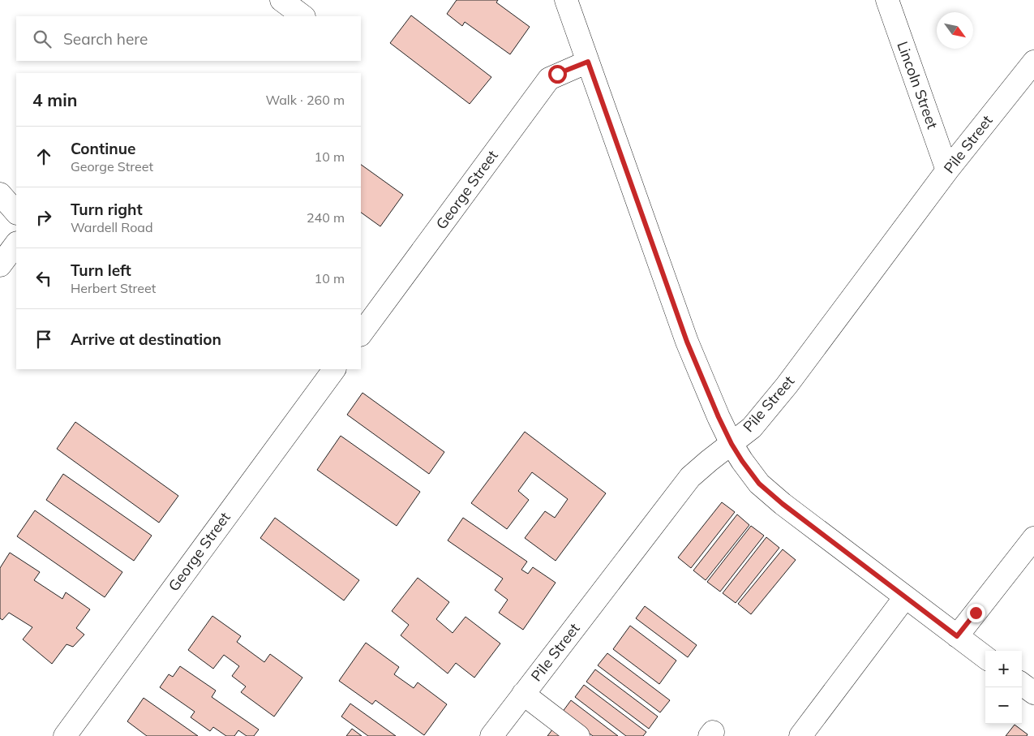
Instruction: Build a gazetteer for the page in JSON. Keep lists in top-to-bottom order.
{
  "streets": {
    "street": ["Lincoln Street", "Pile Street", "George Street"]
  },
  "crossings": [
    ["Lincoln Street", "Pile Street"]
  ],
  "north": "bottom right",
  "page": {
    "search": "Search here",
    "heading": ["4 min", "Walk · 260 m"],
    "list": [
      ["Continue", "George Street", "10 m"],
      ["Turn right", "Wardell Road", "240 m"],
      ["Turn left", "Herbert Street", "10 m"],
      "Arrive at destination"
    ],
    "map_buttons": ["+", "−"]
  }
}
